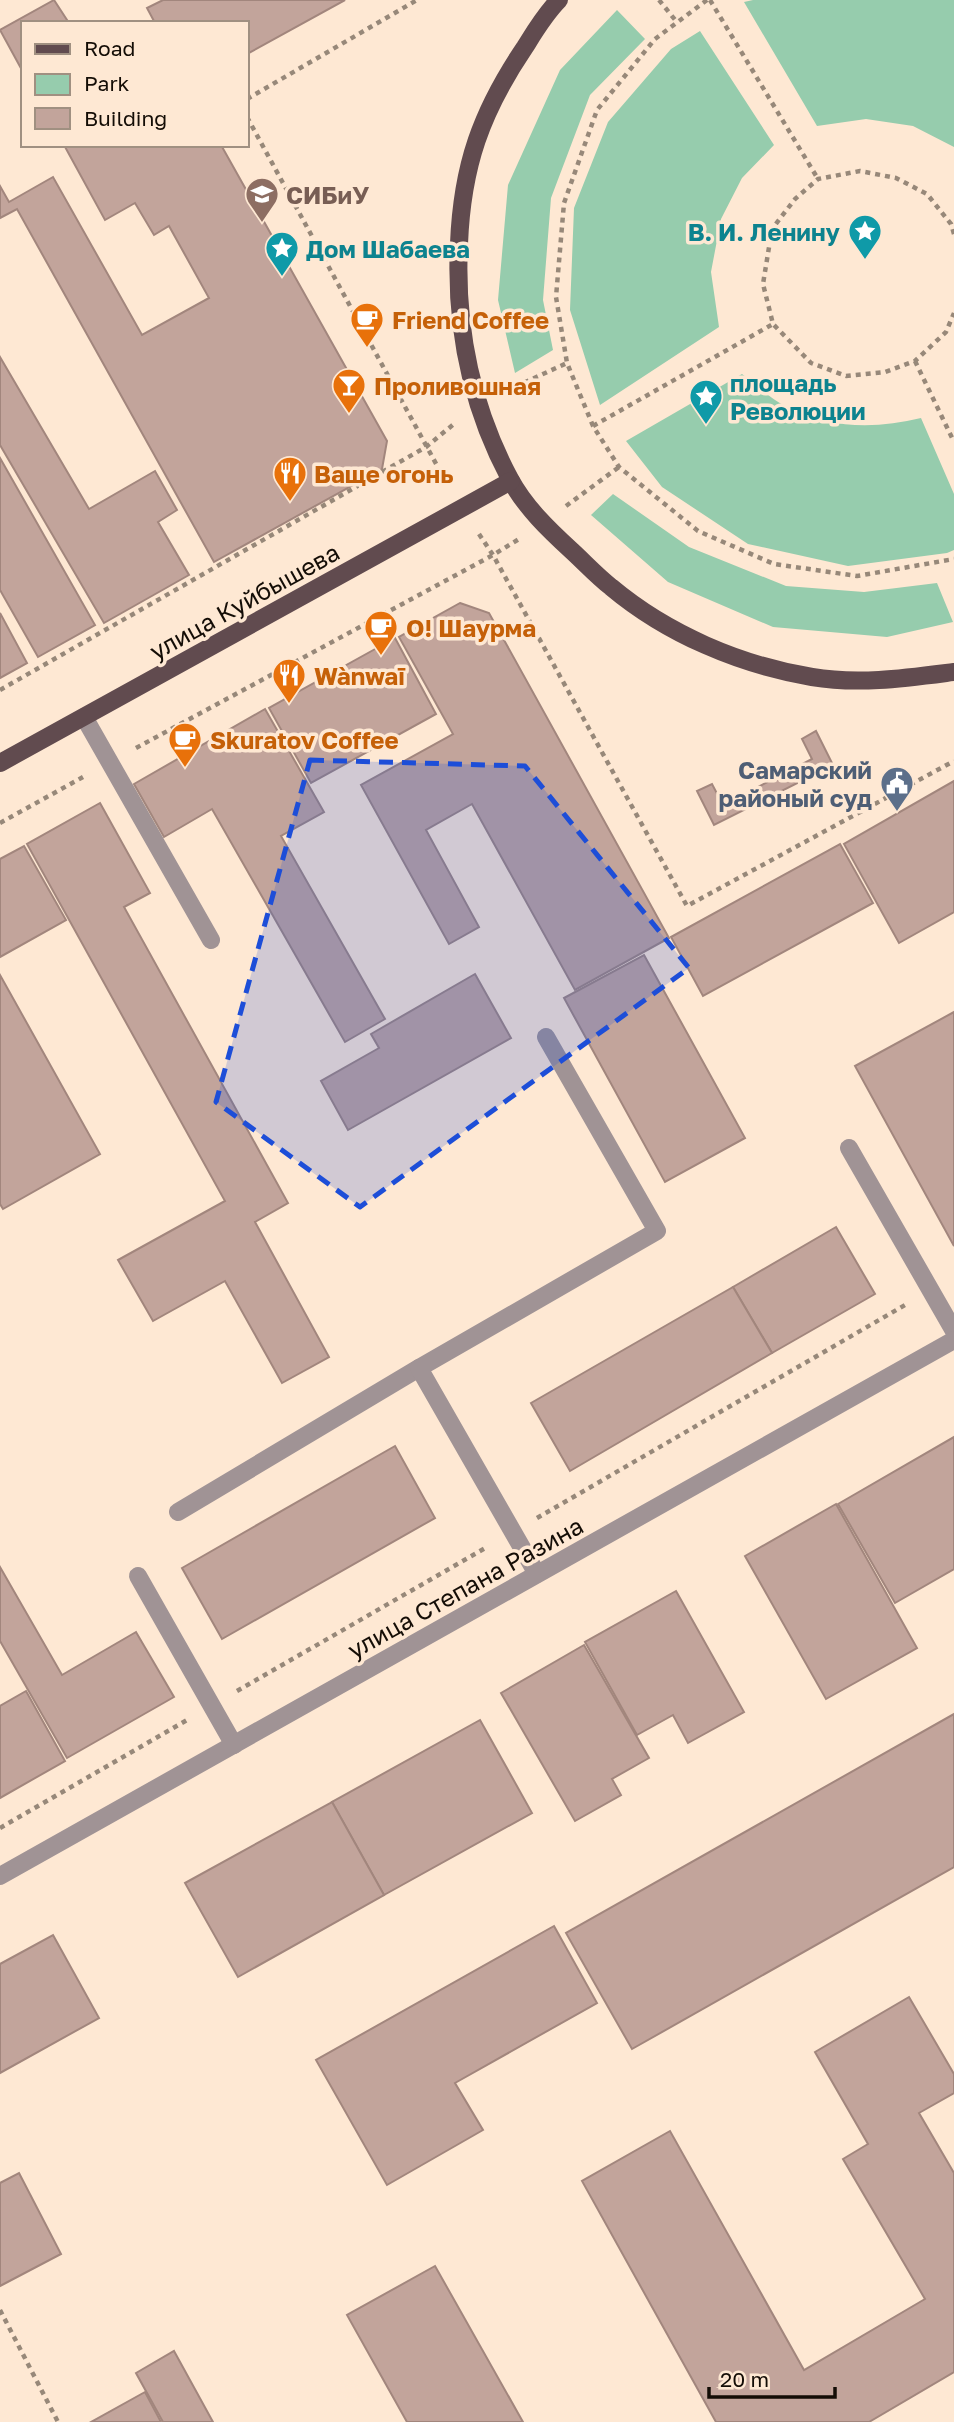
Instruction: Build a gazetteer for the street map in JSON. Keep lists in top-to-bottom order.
{
  "streets": {
    "main road": ["улица Куйбышева"],
    "street": ["улица Степана Разина"]
  },
  "places": {
    "school or university": ["СИБиУ"],
    "place": ["В. И. Ленину", "Дом Шабаева", "площадь Революции"],
    "cafe": ["Friend Coffee", "О! Шаурма", "Skuratov Coffee"],
    "bar": ["Проливошная"],
    "restaurant": ["Ваще огонь", "Wànwaī"],
    "public building": ["Самарский районый суд"]
  },
  "legend": ["Road", "Park", "Building"],
  "scale_bar": "20 m"
}
